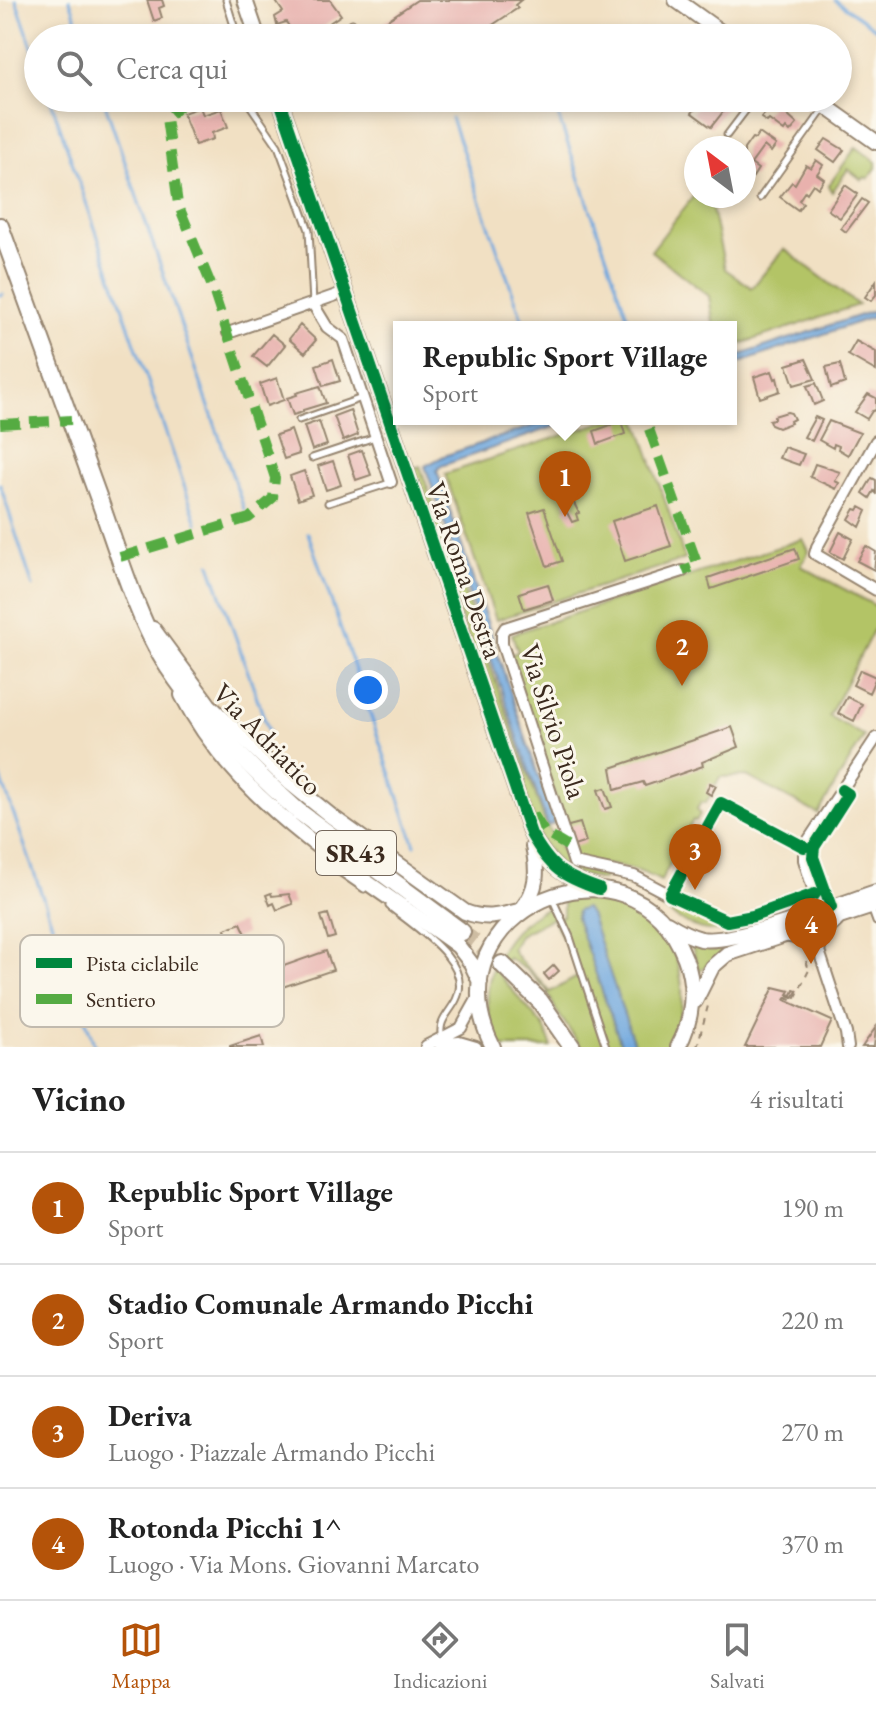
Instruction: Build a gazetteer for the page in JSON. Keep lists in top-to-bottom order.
{
  "streets": {
    "main road": ["Via Roma Destra", "Via Adriatico", "SR43"],
    "street": ["Via Silvio Piola"]
  },
  "legend": ["Pista ciclabile", "Sentiero"],
  "north": "top left",
  "page": {
    "search": "Cerca qui",
    "popup": ["Republic Sport Village", "Sport"],
    "pins": [
      "1",
      "2",
      "3",
      "4"
    ],
    "heading": ["Vicino", "4 risultati"],
    "list": [
      {
        "mark": "1",
        "name": "Republic Sport Village",
        "note": "Sport",
        "value": "190 m"
      },
      {
        "mark": "2",
        "name": "Stadio Comunale Armando Picchi",
        "note": "Sport",
        "value": "220 m"
      },
      {
        "mark": "3",
        "name": "Deriva",
        "note": "Luogo · Piazzale Armando Picchi",
        "value": "270 m"
      },
      {
        "mark": "4",
        "name": "Rotonda Picchi 1^",
        "note": "Luogo · Via Mons. Giovanni Marcato",
        "value": "370 m"
      }
    ],
    "nav": ["Mappa", "Indicazioni", "Salvati"]
  }
}
